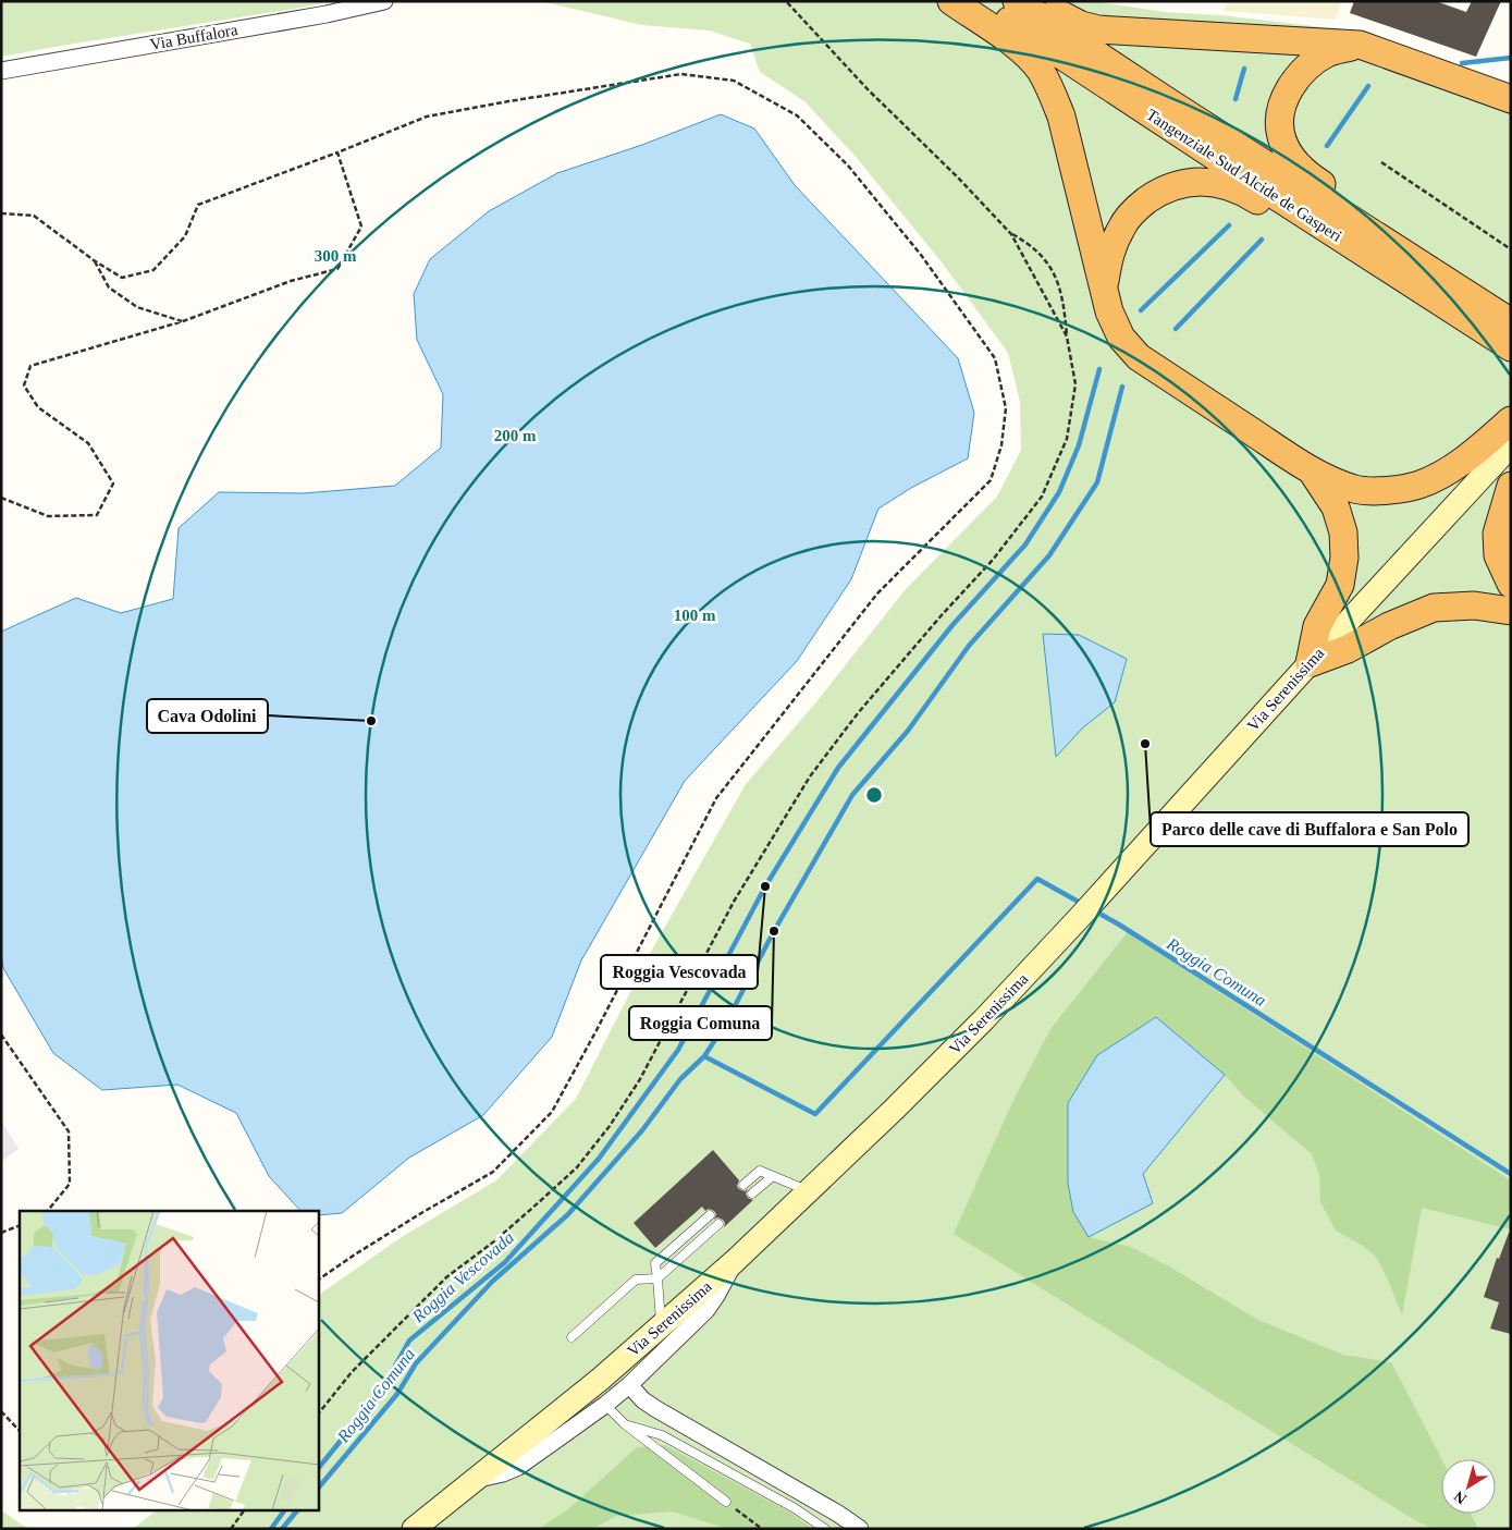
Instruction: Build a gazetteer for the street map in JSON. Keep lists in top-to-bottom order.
{
  "streets": {
    "highway": ["Tangenziale Sud Alcide de Gasperi"],
    "main road": ["Via Serenissima"],
    "street": ["Via Buffalora"]
  },
  "water": ["Roggia Comuna", "Roggia Vescovada"],
  "places": [
    "Cava Odolini",
    "Parco delle cave di Buffalora e San Polo",
    "Roggia Vescovada",
    "Roggia Comuna"
  ],
  "north": "bottom left",
  "rings": ["300 m", "200 m", "100 m"]
}
